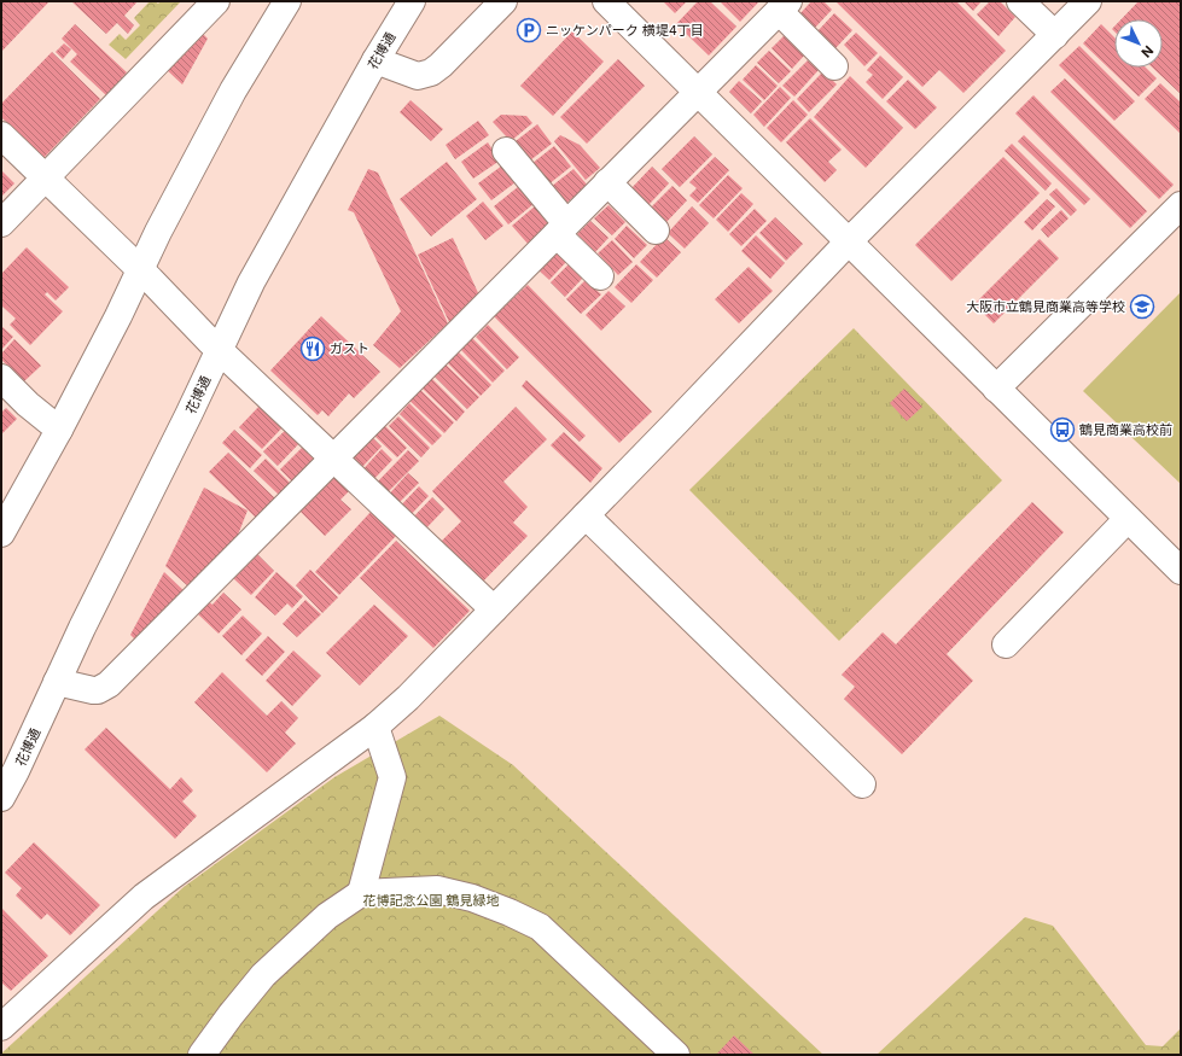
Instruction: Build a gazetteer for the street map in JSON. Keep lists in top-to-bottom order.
{
  "streets": {
    "street": ["花博通"]
  },
  "parks": ["花博記念公園 鶴見緑地"],
  "places": {
    "parking": ["ニッケンパーク 横堤4丁目"],
    "school or university": ["大阪市立鶴見商業高等学校"],
    "restaurant": ["ガスト"],
    "bus stop": ["鶴見商業高校前"]
  },
  "north": "bottom right"
}
